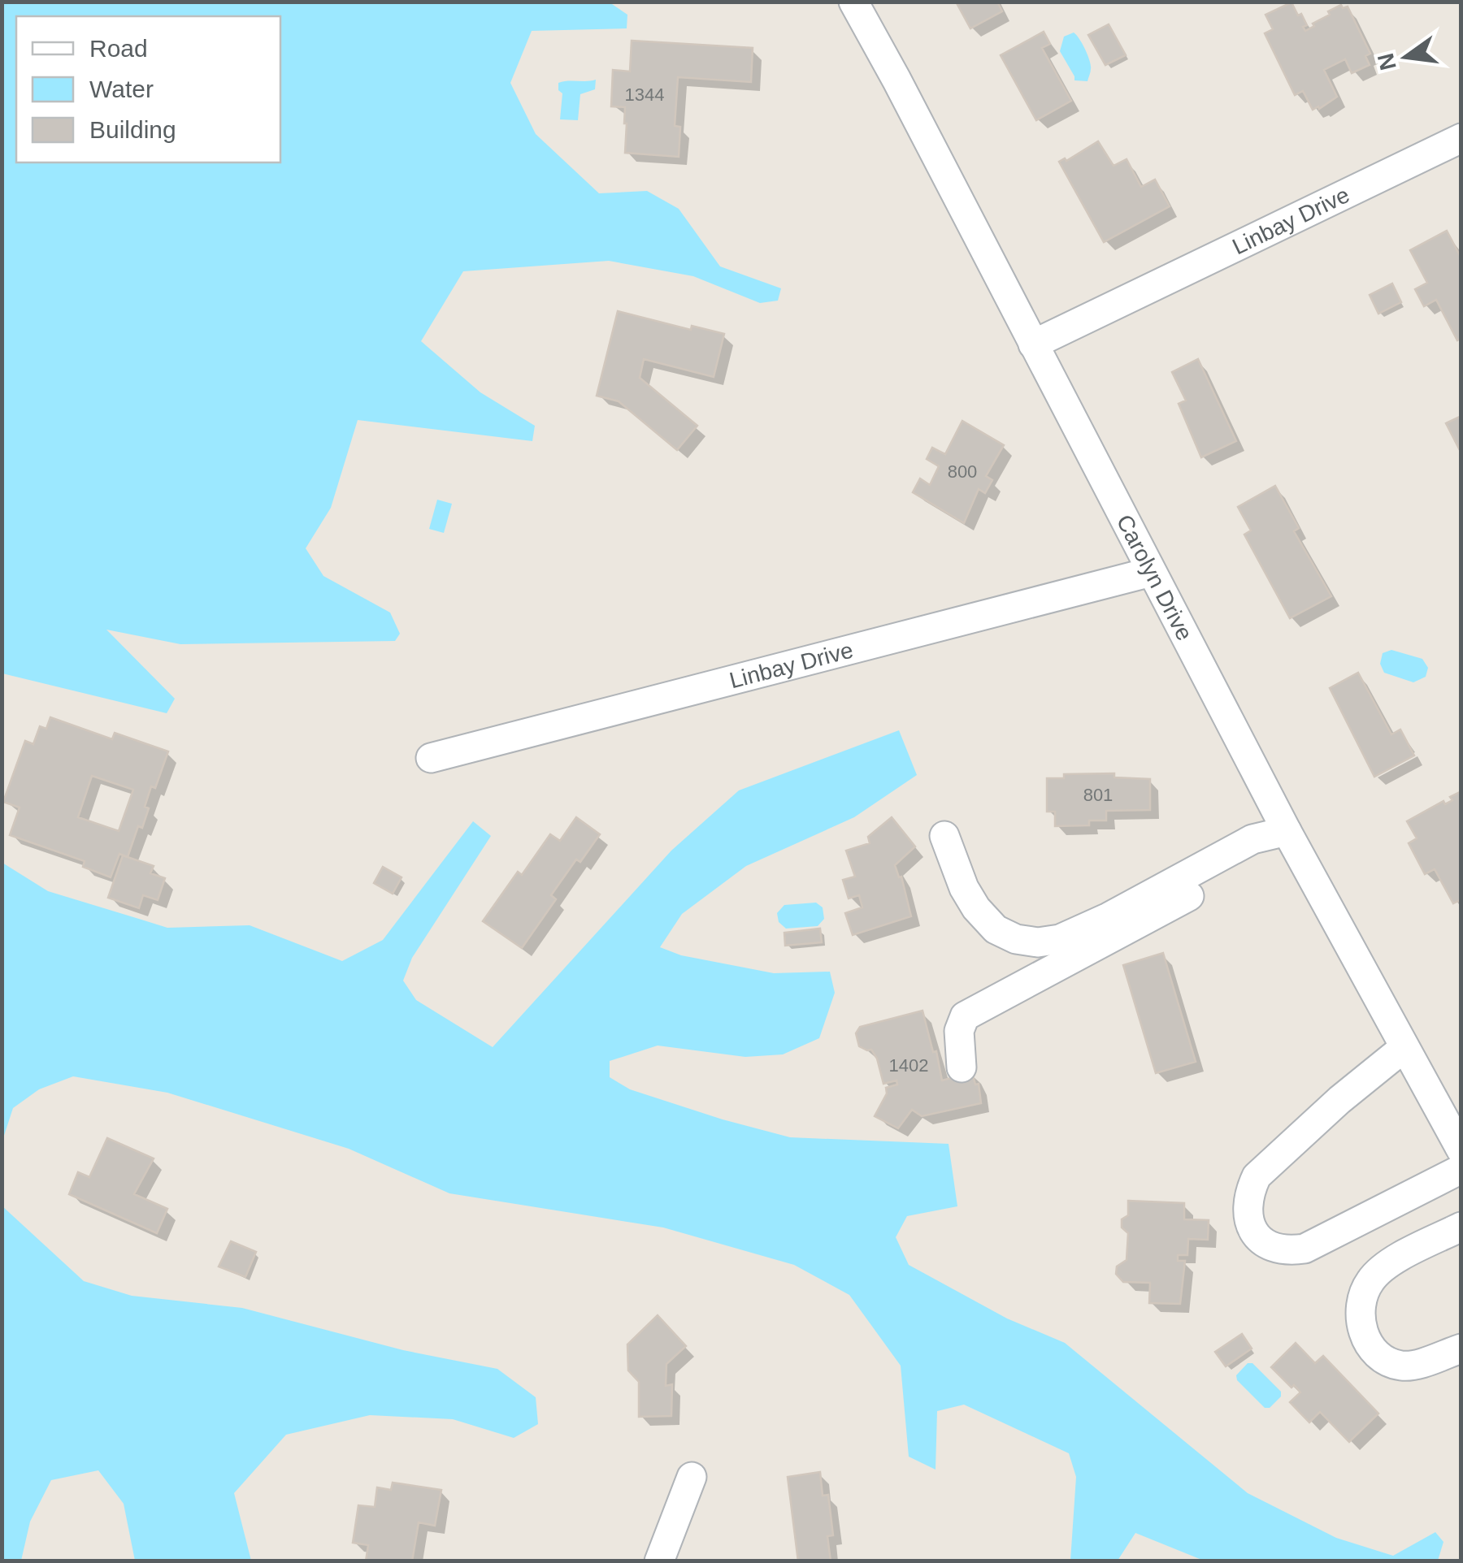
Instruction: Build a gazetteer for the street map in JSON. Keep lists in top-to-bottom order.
{
  "streets": {
    "street": ["Linbay Drive", "Carolyn Drive"]
  },
  "crossings": [
    ["Linbay Drive", "Carolyn Drive"]
  ],
  "house_numbers": [
    "1344",
    "800",
    "801",
    "1402"
  ],
  "legend": ["Road", "Water", "Building"],
  "north": "left"
}
